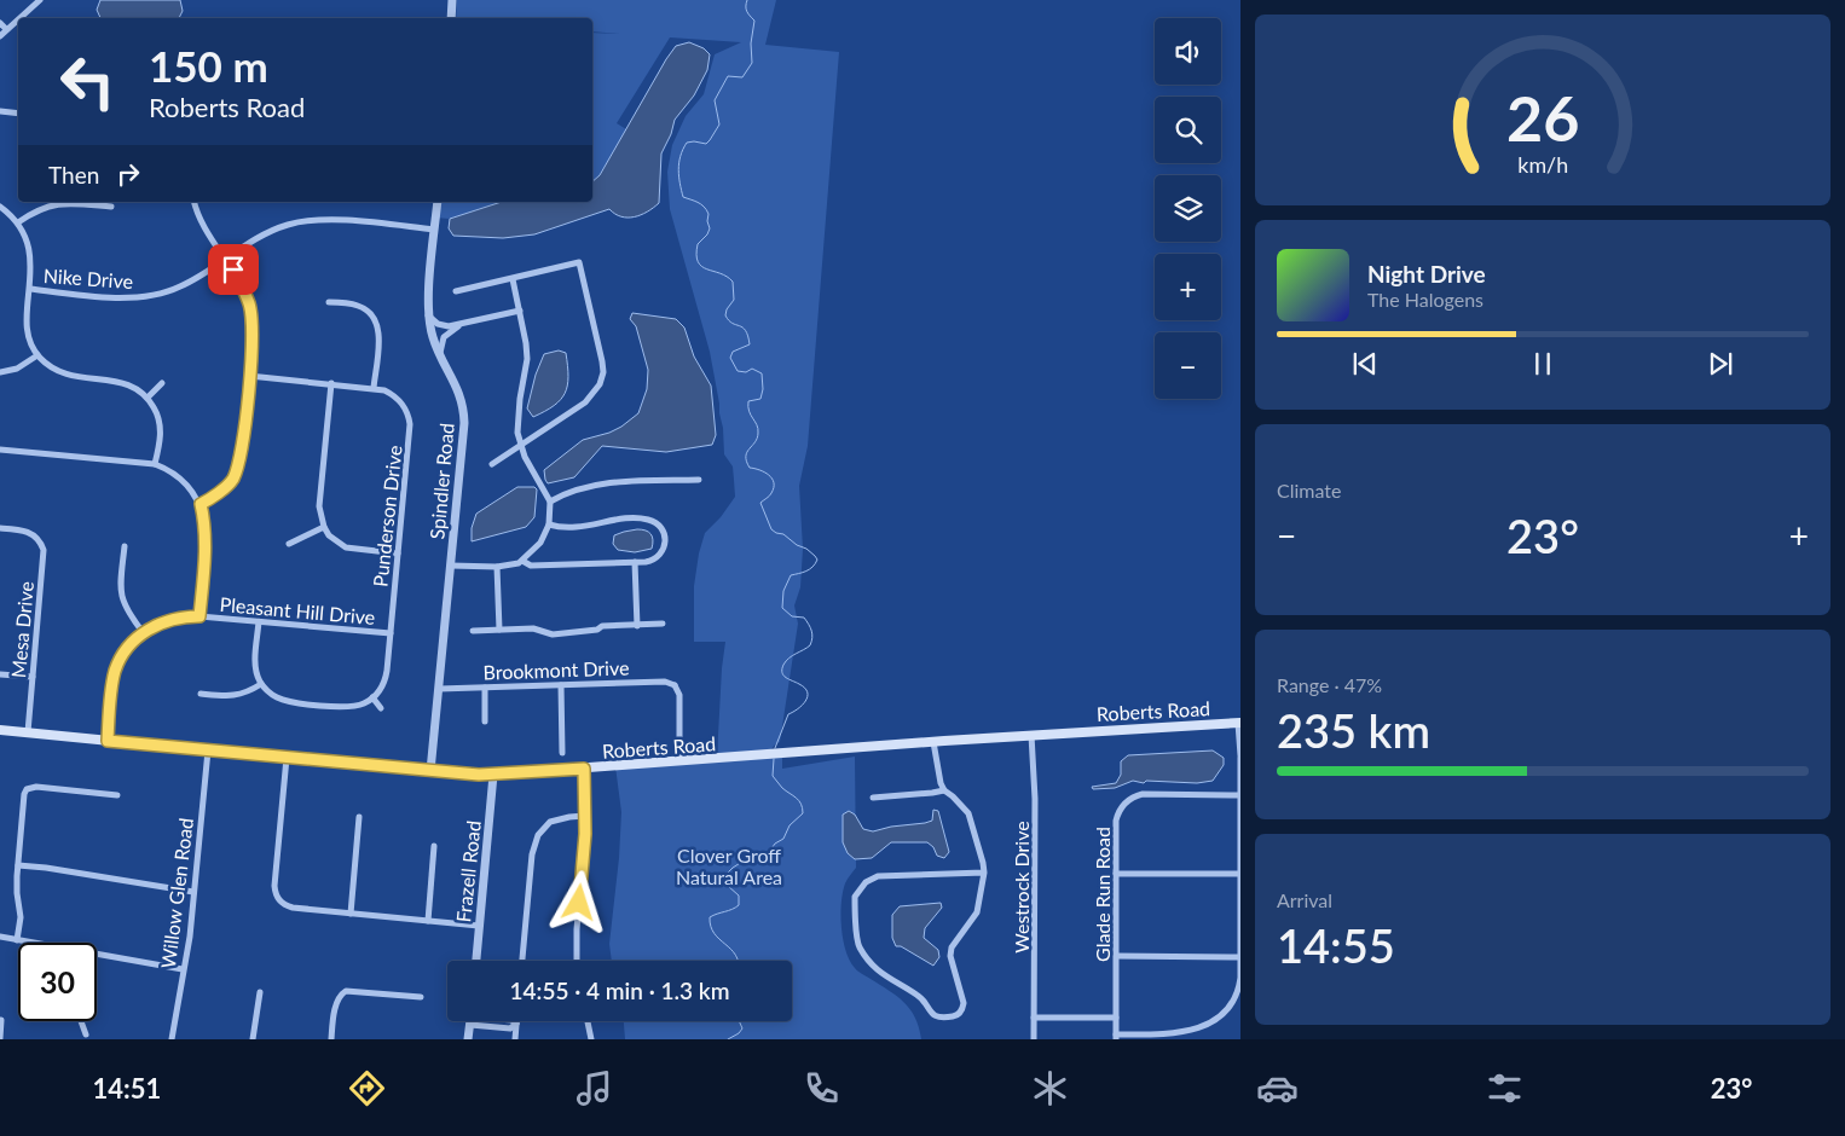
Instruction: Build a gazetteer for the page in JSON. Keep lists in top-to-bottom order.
{
  "streets": {
    "main road": ["Roberts Road"],
    "street": [
      "Nike Drive",
      "Spindler Road",
      "Punderson Drive",
      "Pleasant Hill Drive",
      "Mesa Drive",
      "Brookmont Drive",
      "Frazell Road",
      "Westrock Drive",
      "Willow Glen Road",
      "Glade Run Road"
    ]
  },
  "crossings": [
    ["Nike Drive", "Spindler Road"],
    ["Spindler Road", "Brookmont Drive"],
    ["Spindler Road", "Roberts Road"],
    ["Punderson Drive", "Pleasant Hill Drive"],
    ["Pleasant Hill Drive", "Roberts Road"],
    ["Mesa Drive", "Roberts Road"],
    ["Brookmont Drive", "Roberts Road"],
    ["Roberts Road", "Frazell Road"],
    ["Roberts Road", "Westrock Drive"],
    ["Roberts Road", "Willow Glen Road"]
  ],
  "parks": ["Clover Groff Natural Area"],
  "page": {
    "map_buttons": ["+", "−"],
    "turn": ["150 m", "Roberts Road"],
    "then": "Then",
    "song": ["Night Drive", "The Halogens"],
    "tile": [
      "Climate",
      ["Range · 47%", "235 km"],
      ["Arrival", "14:55"]
    ],
    "heat": ["−", "23°", "+"],
    "limit": "30",
    "trip": "14:55 · 4 min · 1.3 km",
    "tabs": ["14:51", "23°"],
    "gauge": ["26", "km/h"]
  }
}
